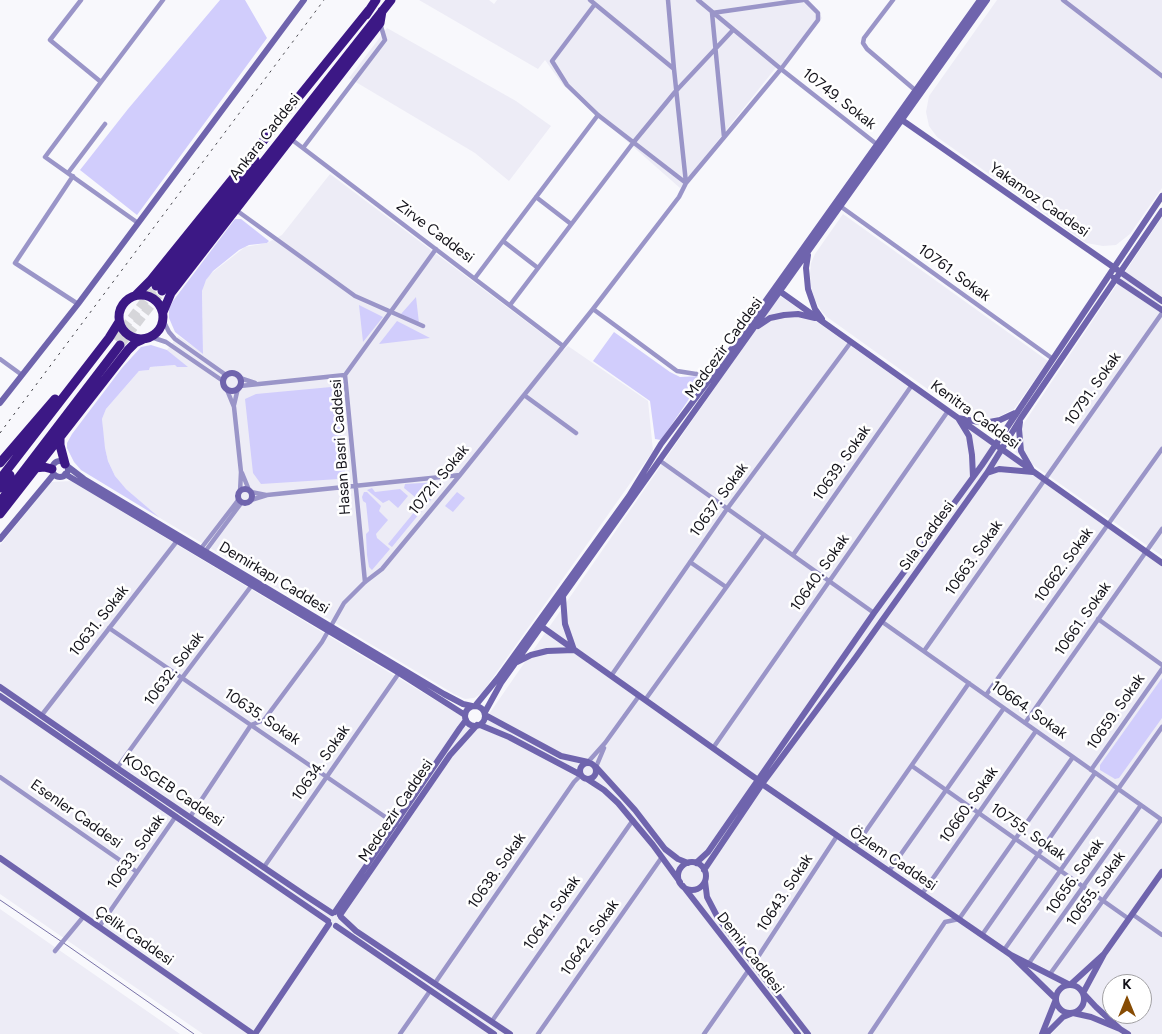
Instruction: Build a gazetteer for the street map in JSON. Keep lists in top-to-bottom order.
{
  "streets": {
    "highway": ["Ankara Caddesi"],
    "street": [
      "10749. Sokak",
      "Yakamoz Caddesi",
      "Zirve Caddesi",
      "10761. Sokak",
      "Medcezir Caddesi",
      "10791. Sokak",
      "Kenitra Caddesi",
      "Hasan Basri Caddesi",
      "10639. Sokak",
      "10721. Sokak",
      "10637. Sokak",
      "Sıla Caddesi",
      "10663. Sokak",
      "10662. Sokak",
      "10640. Sokak",
      "Demirkapı Caddesi",
      "10661. Sokak",
      "10631. Sokak",
      "10632. Sokak",
      "10664. Sokak",
      "10659. Sokak",
      "10635. Sokak",
      "10634. Sokak",
      "KOSGEB Caddesi",
      "10660. Sokak",
      "Esenler Caddesi",
      "10755. Sokak",
      "10633. Sokak",
      "Özlem Caddesi",
      "10638. Sokak",
      "10656. Sokak",
      "10655. Sokak",
      "10643. Sokak",
      "10641. Sokak",
      "Çelik Caddesi",
      "10642. Sokak",
      "Demir Caddesi"
    ]
  },
  "crossings": [
    ["10749. Sokak", "Medcezir Caddesi"],
    ["10749. Sokak", "10721. Sokak"],
    ["Yakamoz Caddesi", "Medcezir Caddesi"],
    ["Yakamoz Caddesi", "Sıla Caddesi"],
    ["Zirve Caddesi", "Hasan Basri Caddesi"],
    ["Zirve Caddesi", "10721. Sokak"],
    ["10761. Sokak", "Medcezir Caddesi"],
    ["Medcezir Caddesi", "Kenitra Caddesi"],
    ["Medcezir Caddesi", "Demirkapı Caddesi"],
    ["Medcezir Caddesi", "10635. Sokak"],
    ["Medcezir Caddesi", "KOSGEB Caddesi"],
    ["Medcezir Caddesi", "Özlem Caddesi"],
    ["10791. Sokak", "Kenitra Caddesi"],
    ["10791. Sokak", "10663. Sokak"],
    ["Kenitra Caddesi", "10639. Sokak"],
    ["Kenitra Caddesi", "10637. Sokak"],
    ["Kenitra Caddesi", "Sıla Caddesi"],
    ["Kenitra Caddesi", "10663. Sokak"],
    ["Kenitra Caddesi", "10662. Sokak"],
    ["Kenitra Caddesi", "10640. Sokak"],
    ["Kenitra Caddesi", "10661. Sokak"],
    ["Hasan Basri Caddesi", "10721. Sokak"],
    ["10721. Sokak", "Demirkapı Caddesi"],
    ["10721. Sokak", "10633. Sokak"],
    ["10637. Sokak", "Özlem Caddesi"],
    ["Sıla Caddesi", "10664. Sokak"],
    ["Sıla Caddesi", "Özlem Caddesi"],
    ["Sıla Caddesi", "Demir Caddesi"],
    ["10663. Sokak", "10664. Sokak"],
    ["10662. Sokak", "10664. Sokak"],
    ["10640. Sokak", "Özlem Caddesi"],
    ["Demirkapı Caddesi", "10631. Sokak"],
    ["Demirkapı Caddesi", "10632. Sokak"],
    ["Demirkapı Caddesi", "10634. Sokak"],
    ["Demirkapı Caddesi", "10633. Sokak"],
    ["10661. Sokak", "10664. Sokak"],
    ["10631. Sokak", "10635. Sokak"],
    ["10631. Sokak", "KOSGEB Caddesi"],
    ["10632. Sokak", "10635. Sokak"],
    ["10632. Sokak", "KOSGEB Caddesi"],
    ["10664. Sokak", "10659. Sokak"],
    ["10664. Sokak", "10660. Sokak"],
    ["10664. Sokak", "10656. Sokak"],
    ["10664. Sokak", "10655. Sokak"],
    ["10659. Sokak", "10755. Sokak"],
    ["10659. Sokak", "Özlem Caddesi"],
    ["10635. Sokak", "10634. Sokak"],
    ["10635. Sokak", "10633. Sokak"],
    ["10634. Sokak", "KOSGEB Caddesi"],
    ["KOSGEB Caddesi", "10633. Sokak"],
    ["KOSGEB Caddesi", "10638. Sokak"],
    ["KOSGEB Caddesi", "10641. Sokak"],
    ["10660. Sokak", "10755. Sokak"],
    ["10660. Sokak", "Özlem Caddesi"],
    ["Esenler Caddesi", "10633. Sokak"],
    ["10755. Sokak", "10656. Sokak"],
    ["10755. Sokak", "10655. Sokak"],
    ["10633. Sokak", "Çelik Caddesi"],
    ["Özlem Caddesi", "10656. Sokak"],
    ["Özlem Caddesi", "10655. Sokak"],
    ["Özlem Caddesi", "10643. Sokak"],
    ["10638. Sokak", "Demir Caddesi"],
    ["10643. Sokak", "Demir Caddesi"],
    ["10641. Sokak", "Demir Caddesi"],
    ["10642. Sokak", "Demir Caddesi"]
  ],
  "north": "top"
}
